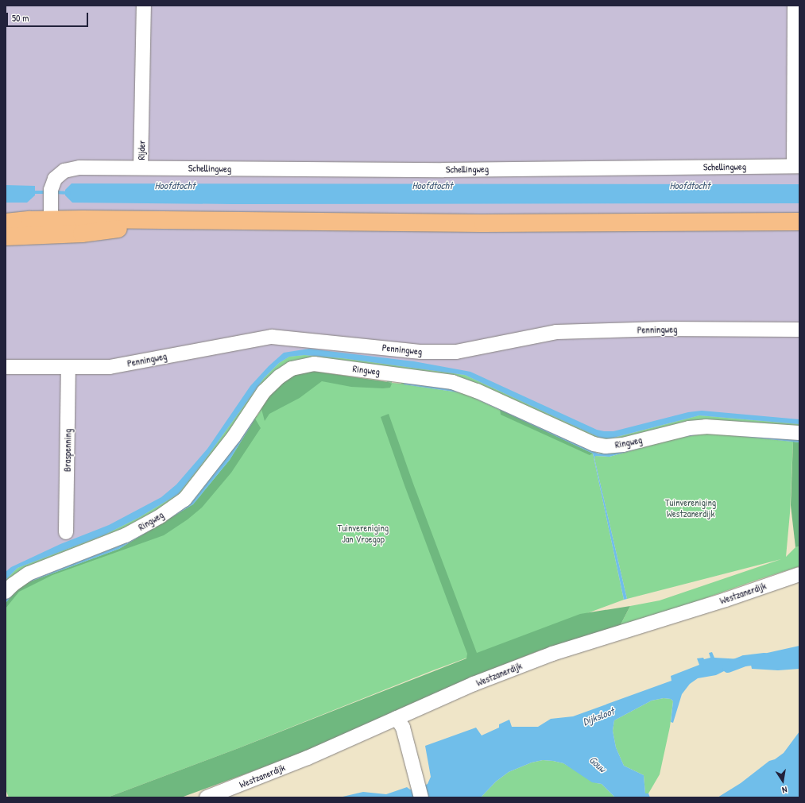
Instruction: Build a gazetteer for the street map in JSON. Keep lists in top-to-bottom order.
{
  "streets": {
    "street": [
      "Rijder",
      "Schellingweg",
      "Penningweg",
      "Ringweg",
      "Braspenning",
      "Westzanerdijk"
    ]
  },
  "crossings": [
    ["Rijder", "Schellingweg"],
    ["Penningweg", "Braspenning"]
  ],
  "water": ["Hoofdtocht", "Dijksloot", "Gouw"],
  "parks": ["Tuinvereniging Westzanerdijk", "Tuinvereniging Jan Vroegop"],
  "scale_bar": "50 m",
  "north": "bottom"
}
